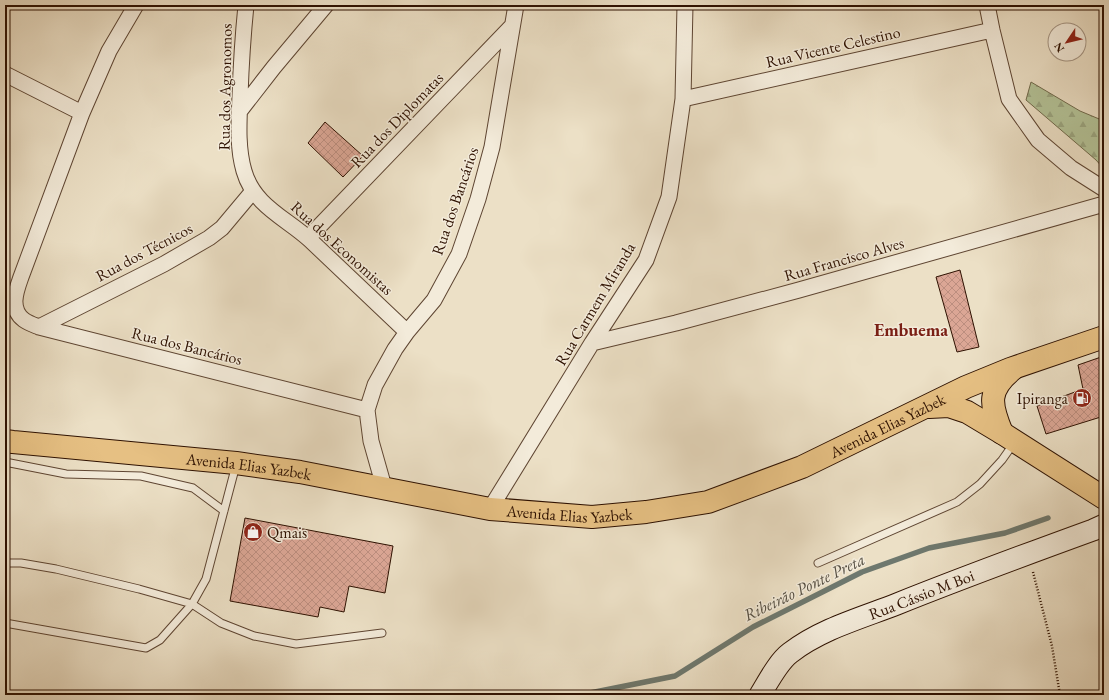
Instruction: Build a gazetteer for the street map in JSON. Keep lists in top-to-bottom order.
{
  "streets": {
    "main road": ["Avenida Elias Yazbek"],
    "street": [
      "Rua Vicente Celestino",
      "Rua dos Agronomos",
      "Rua dos Diplomatas",
      "Rua dos Bancários",
      "Rua dos Economistas",
      "Rua dos Técnicos",
      "Rua Francisco Alves",
      "Rua Carmem Miranda",
      "Rua Cássio M Boi"
    ]
  },
  "crossings": [
    ["Rua Vicente Celestino", "Rua Carmem Miranda"],
    ["Rua dos Agronomos", "Rua dos Economistas"],
    ["Rua dos Agronomos", "Rua dos Técnicos"],
    ["Rua dos Diplomatas", "Rua dos Bancários"],
    ["Rua dos Diplomatas", "Rua dos Economistas"],
    ["Rua dos Bancários", "Rua dos Economistas"],
    ["Rua dos Bancários", "Rua dos Técnicos"],
    ["Rua dos Bancários", "Avenida Elias Yazbek"],
    ["Rua dos Economistas", "Rua dos Técnicos"],
    ["Rua Francisco Alves", "Rua Carmem Miranda"],
    ["Rua Carmem Miranda", "Avenida Elias Yazbek"]
  ],
  "districts": ["Embuema"],
  "water": ["Ribeirão Ponte Preta"],
  "places": {
    "fuel station": ["Ipiranga"],
    "shop": ["Qmais"]
  },
  "north": "bottom left"
}
